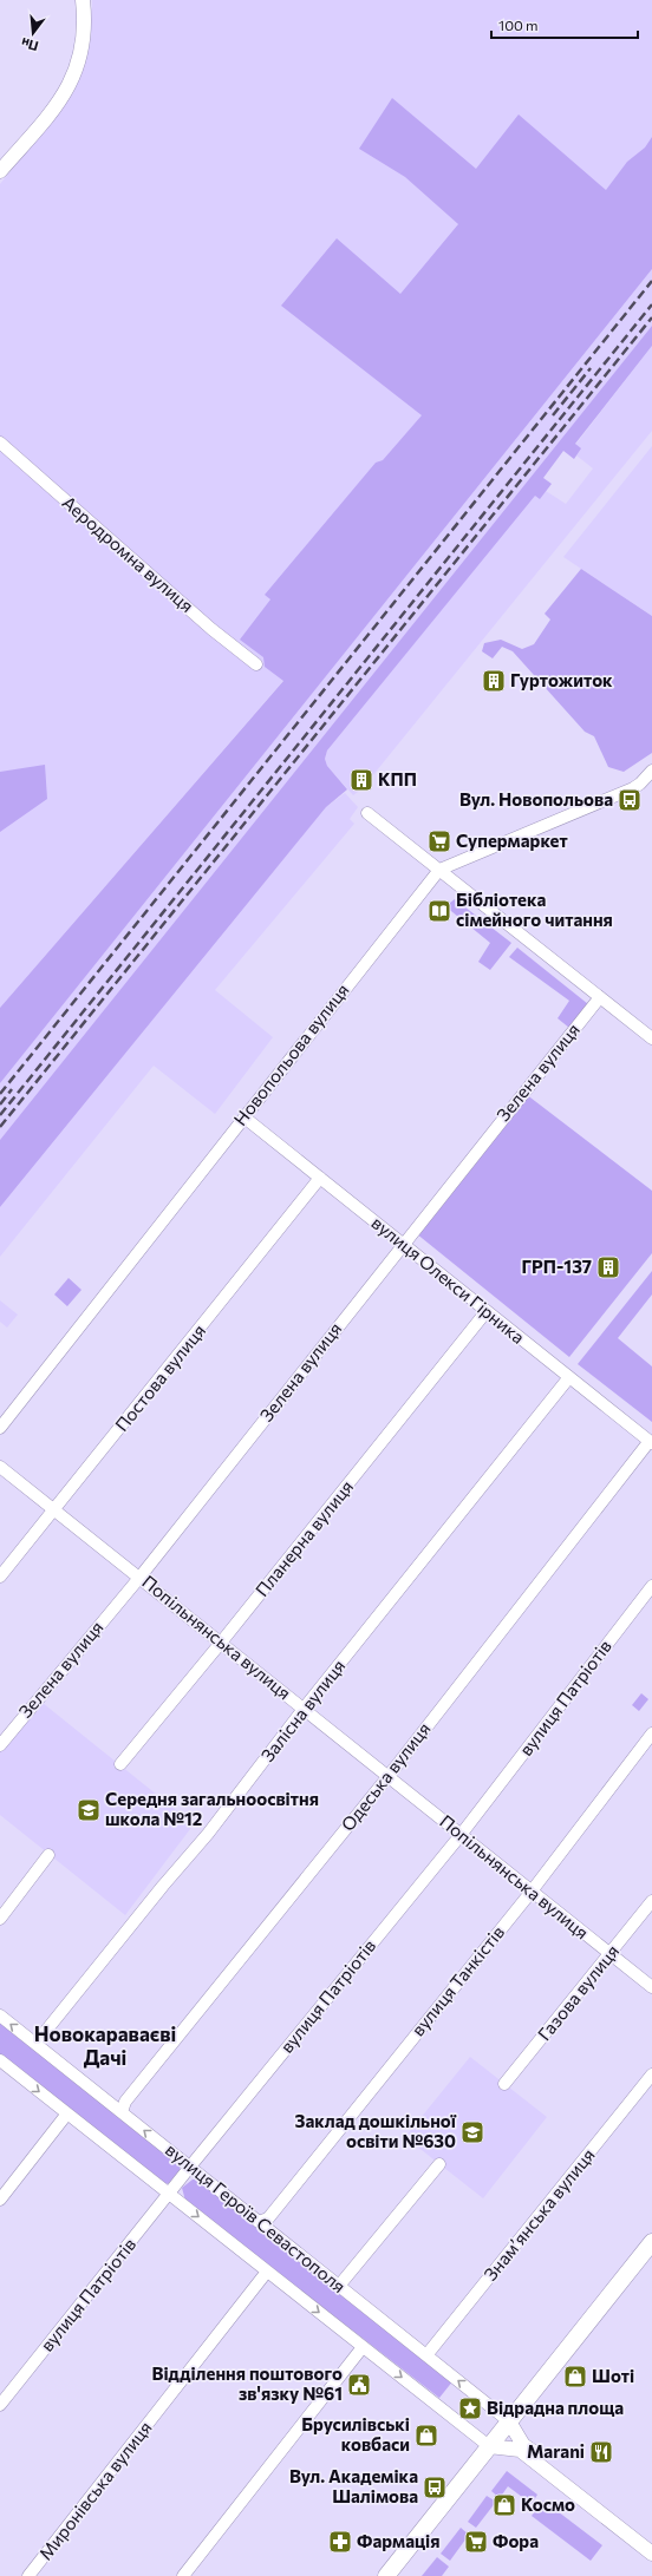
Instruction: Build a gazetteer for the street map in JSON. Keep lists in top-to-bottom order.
{
  "streets": {
    "street": [
      "Аеродромна вулиця",
      "Новопольова вулиця",
      "Зелена вулиця",
      "вулиця Олекси Гірника",
      "Постова вулиця",
      "Планерна вулиця",
      "Попільнянська вулиця",
      "вулиця Патріотів",
      "Залісна вулиця",
      "Одеська вулиця",
      "вулиця Танкістів",
      "Газова вулиця",
      "Знамʼянська вулиця",
      "вулиця Героїв Севастополя",
      "Миронівська вулиця"
    ]
  },
  "crossings": [
    ["Новопольова вулиця", "вулиця Олекси Гірника"],
    ["Зелена вулиця", "вулиця Олекси Гірника"],
    ["Зелена вулиця", "Попільнянська вулиця"],
    ["вулиця Олекси Гірника", "Постова вулиця"],
    ["вулиця Олекси Гірника", "Планерна вулиця"],
    ["вулиця Олекси Гірника", "Залісна вулиця"],
    ["вулиця Олекси Гірника", "Одеська вулиця"],
    ["Постова вулиця", "Попільнянська вулиця"],
    ["Планерна вулиця", "Попільнянська вулиця"],
    ["Попільнянська вулиця", "вулиця Патріотів"],
    ["Попільнянська вулиця", "Залісна вулиця"],
    ["Попільнянська вулиця", "Одеська вулиця"],
    ["Попільнянська вулиця", "вулиця Танкістів"],
    ["Попільнянська вулиця", "Газова вулиця"],
    ["вулиця Патріотів", "вулиця Героїв Севастополя"],
    ["Залісна вулиця", "вулиця Героїв Севастополя"],
    ["Одеська вулиця", "вулиця Героїв Севастополя"],
    ["вулиця Танкістів", "вулиця Героїв Севастополя"],
    ["Знамʼянська вулиця", "вулиця Героїв Севастополя"],
    ["вулиця Героїв Севастополя", "Миронівська вулиця"]
  ],
  "districts": ["Новокараваєві Дачі"],
  "places": {
    "building": ["Гуртожиток", "КПП", "ГРП-137"],
    "bus stop": ["Вул. Новопольова", "Вул. Академіка Шалімова"],
    "supermarket": ["Супермаркет", "Фора"],
    "library": ["Бібліотека сімейного читання"],
    "school or university": ["Середня загальноосвітня школа №12", "Заклад дошкільної освіти №630"],
    "shop": ["Шоті", "Брусилівські ковбаси", "Космо"],
    "public building": ["Відділення поштового зв'язку №61"],
    "place": ["Відрадна площа"],
    "restaurant": ["Marani"],
    "pharmacy": ["Фармація"]
  },
  "scale_bar": "100 m",
  "north": "bottom"
}
